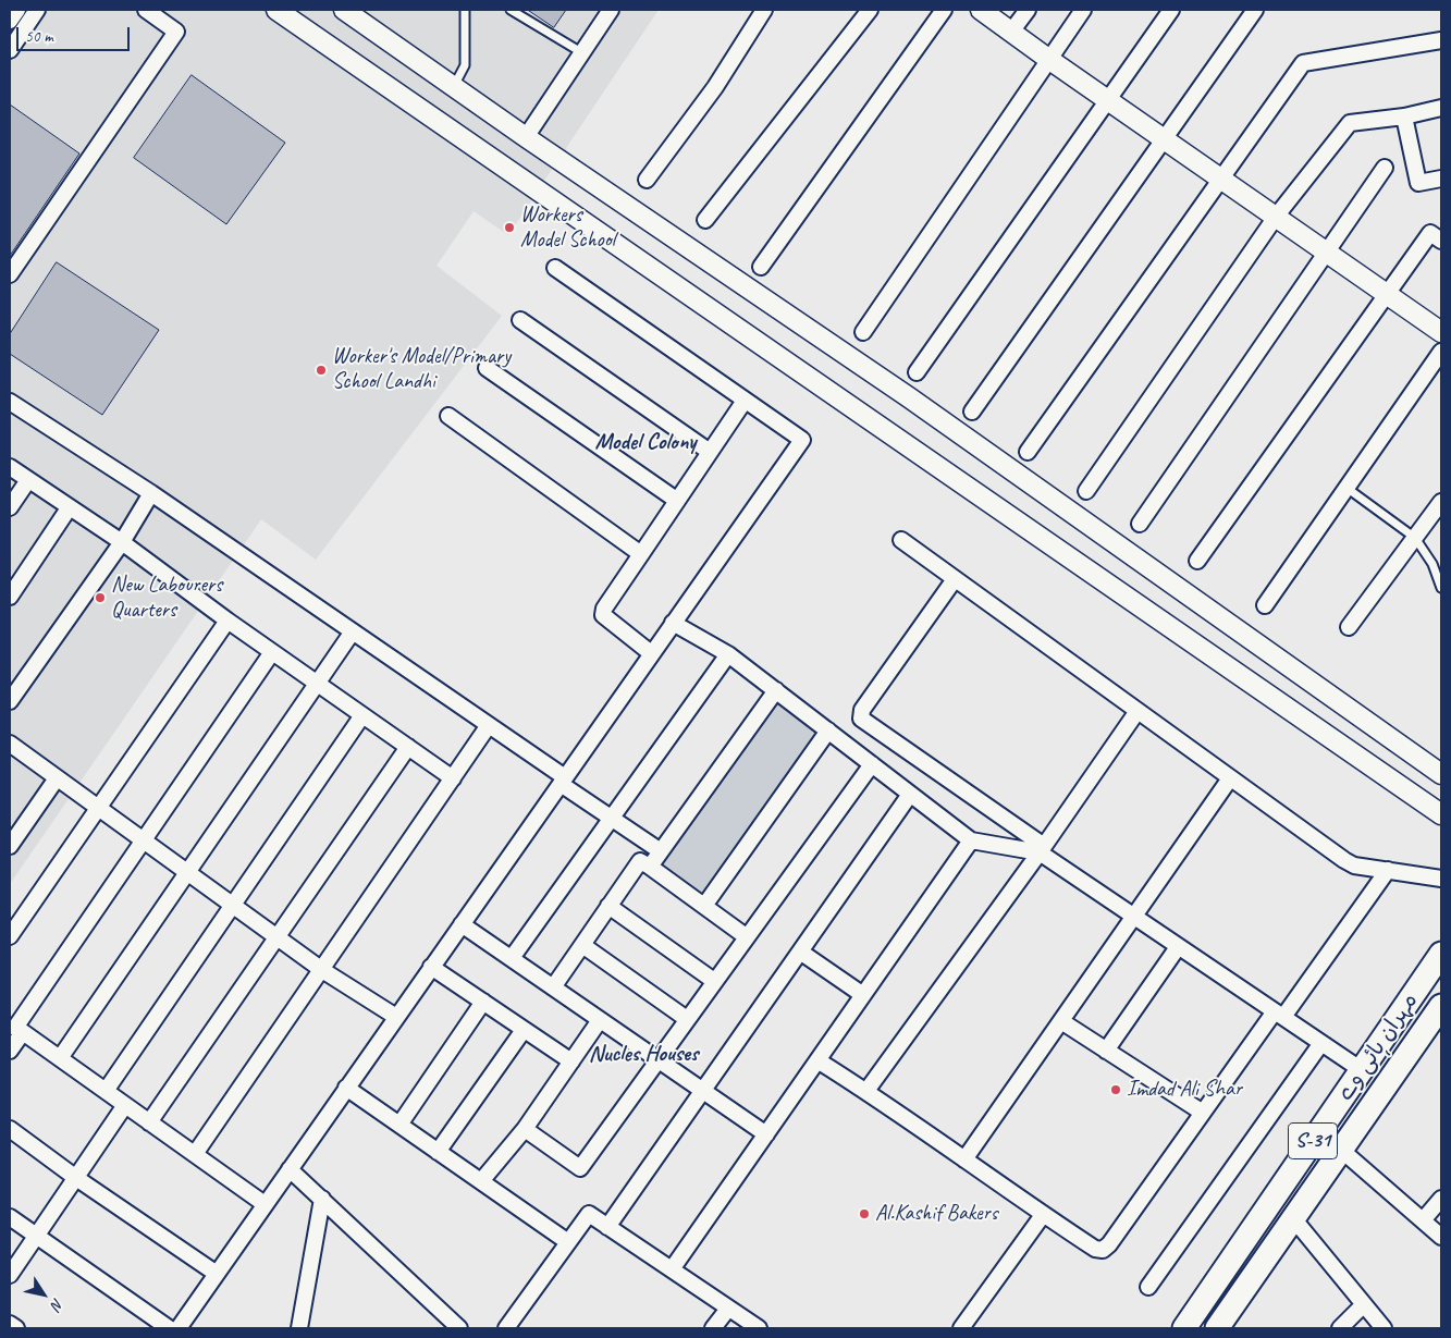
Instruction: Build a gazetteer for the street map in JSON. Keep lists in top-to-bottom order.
{
  "streets": {
    "main road": ["مہران ہائی وے", "S-31"]
  },
  "districts": ["Model Colony", "Nucles Houses"],
  "places": [
    "Workers Model School",
    "Worker's Model/Primary School Landhi",
    "New Labourers Quarters",
    "Imdad Ali Shar",
    "Al.Kashif Bakers"
  ],
  "scale_bar": "50 m",
  "north": "bottom right"
}
